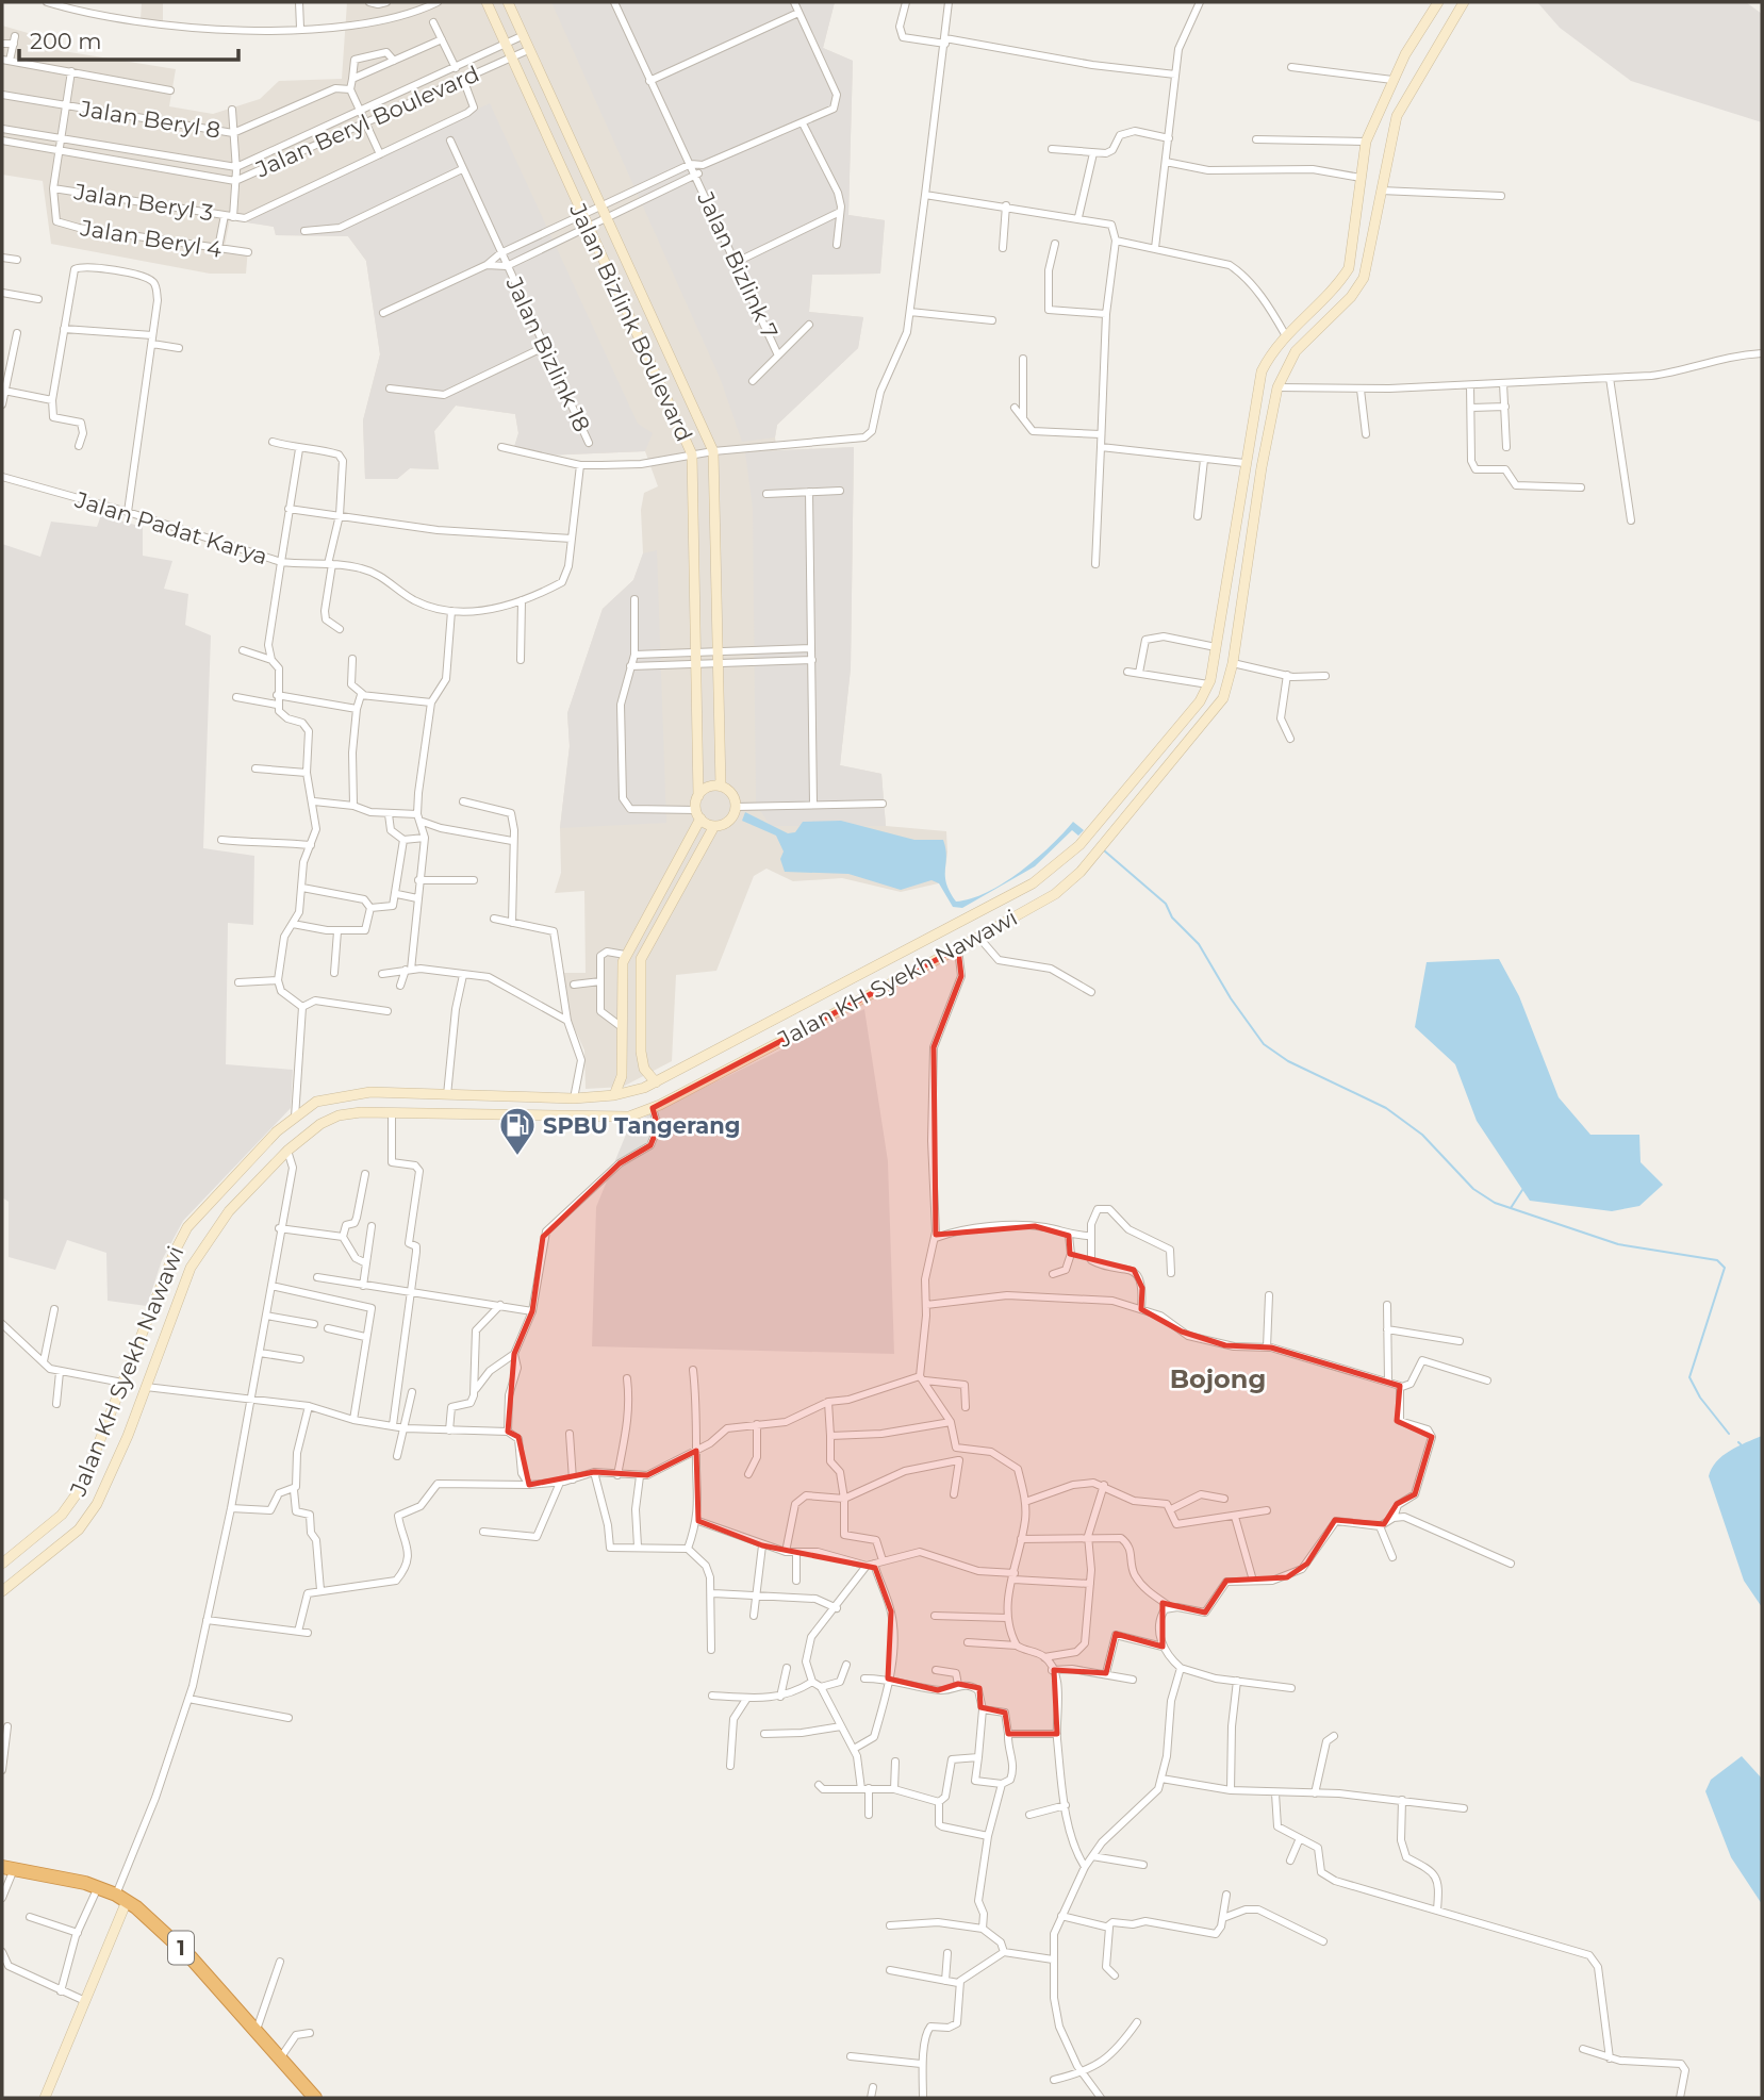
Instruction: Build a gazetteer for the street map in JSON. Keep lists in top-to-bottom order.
{
  "streets": {
    "highway": ["1"],
    "main road": ["Jalan Bizlink Boulevard", "Jalan KH Syekh Nawawi"],
    "street": [
      "Jalan Beryl 8",
      "Jalan Beryl Boulevard",
      "Jalan Beryl 3",
      "Jalan Beryl 4",
      "Jalan Bizlink 7",
      "Jalan Bizlink 18",
      "Jalan Padat Karya"
    ]
  },
  "crossings": [
    ["Jalan Beryl Boulevard", "Jalan Bizlink Boulevard"],
    ["Jalan Beryl 3", "Jalan Beryl 4"]
  ],
  "districts": ["Bojong"],
  "places": {
    "fuel station": ["SPBU Tangerang"]
  },
  "scale_bar": "200 m"
}
